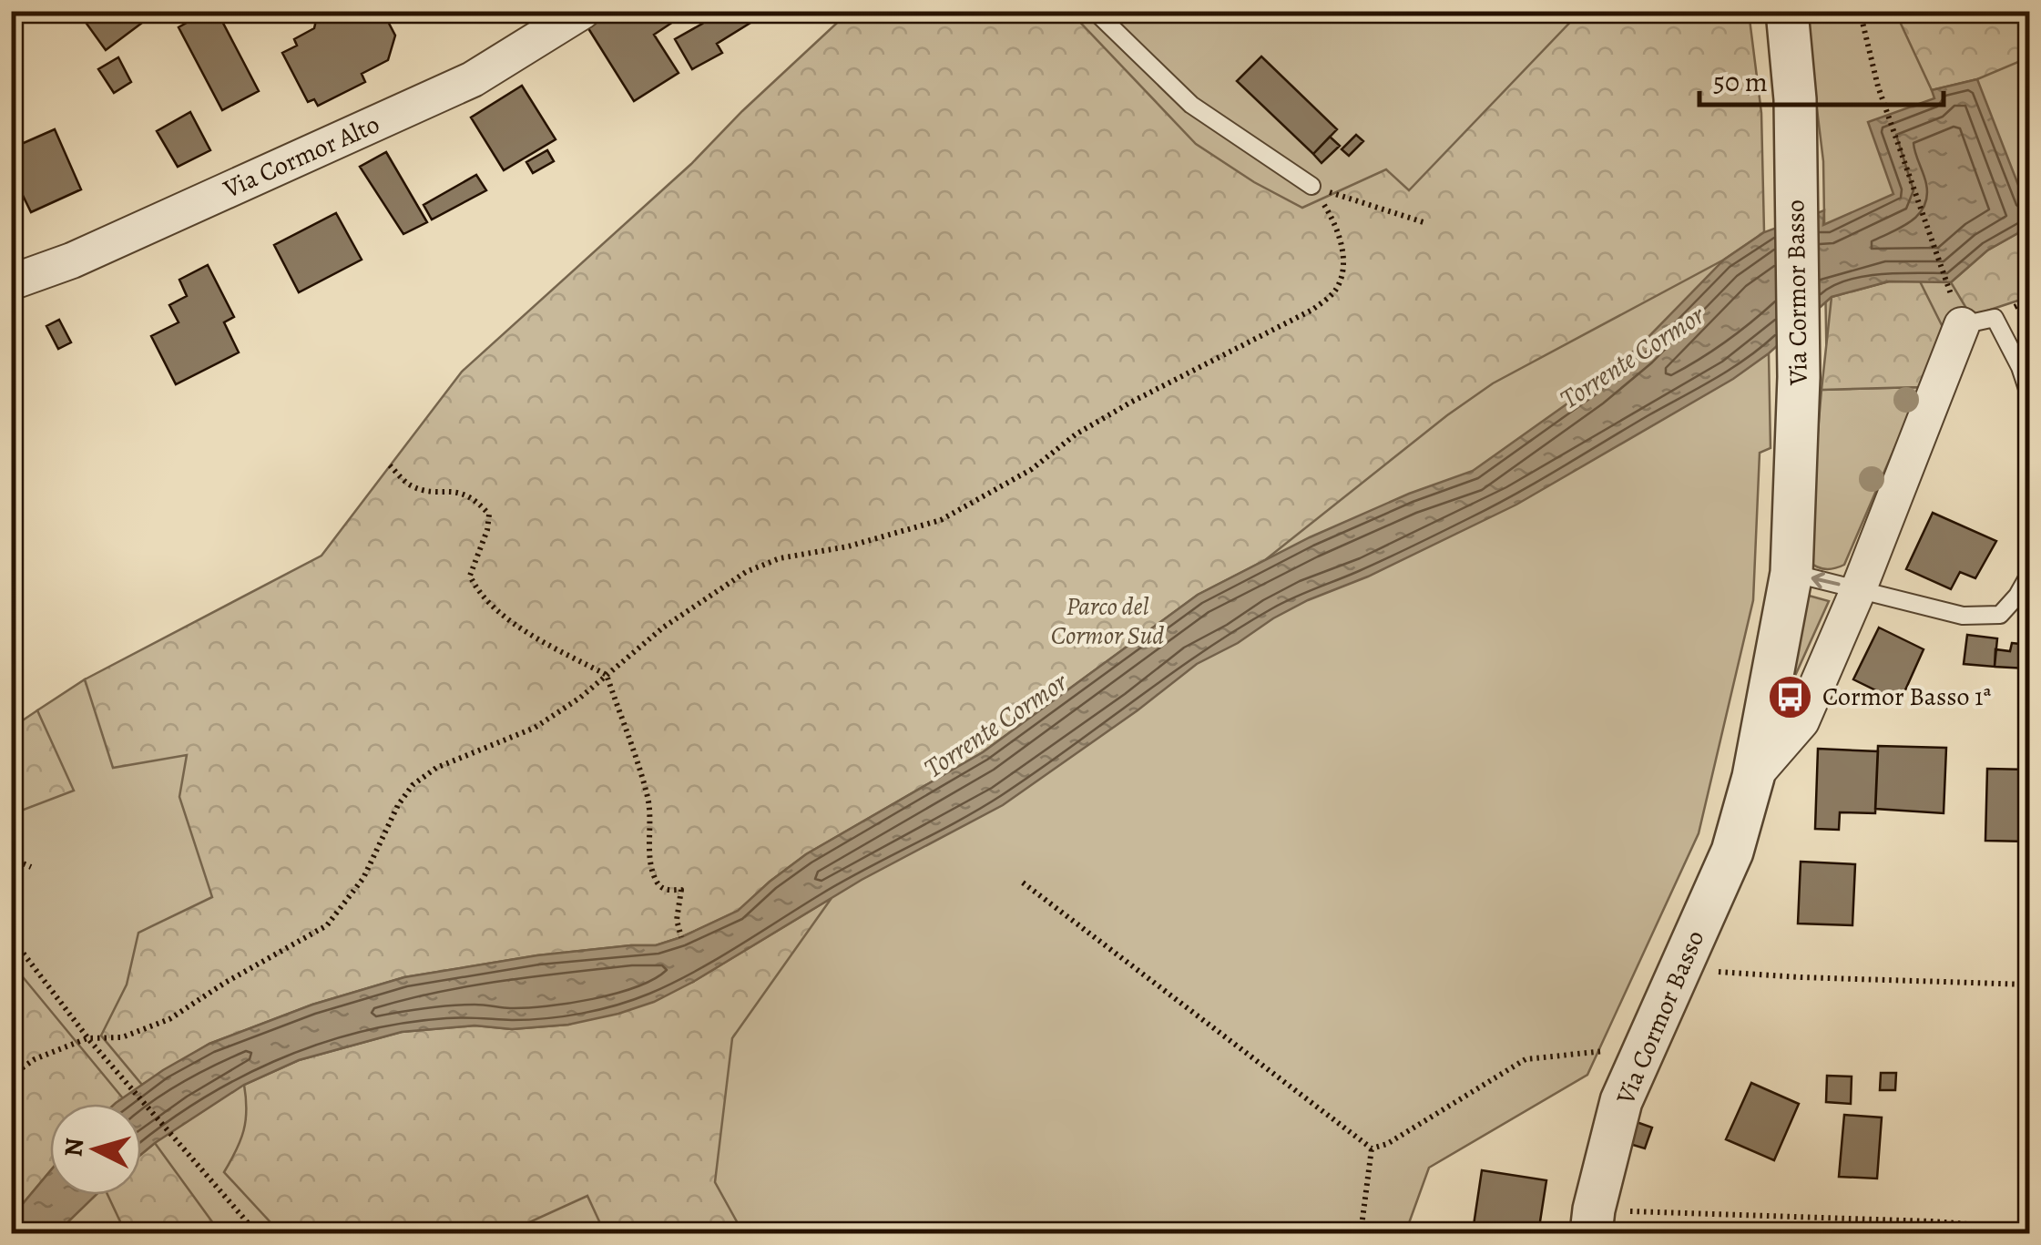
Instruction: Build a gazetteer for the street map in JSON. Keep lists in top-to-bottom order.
{
  "streets": {
    "street": ["Via Cormor Alto", "Via Cormor Basso"]
  },
  "water": ["Torrente Cormor"],
  "parks": ["Parco del Cormor Sud"],
  "places": {
    "bus stop": ["Cormor Basso 1ª"]
  },
  "scale_bar": "50 m",
  "north": "left"
}
